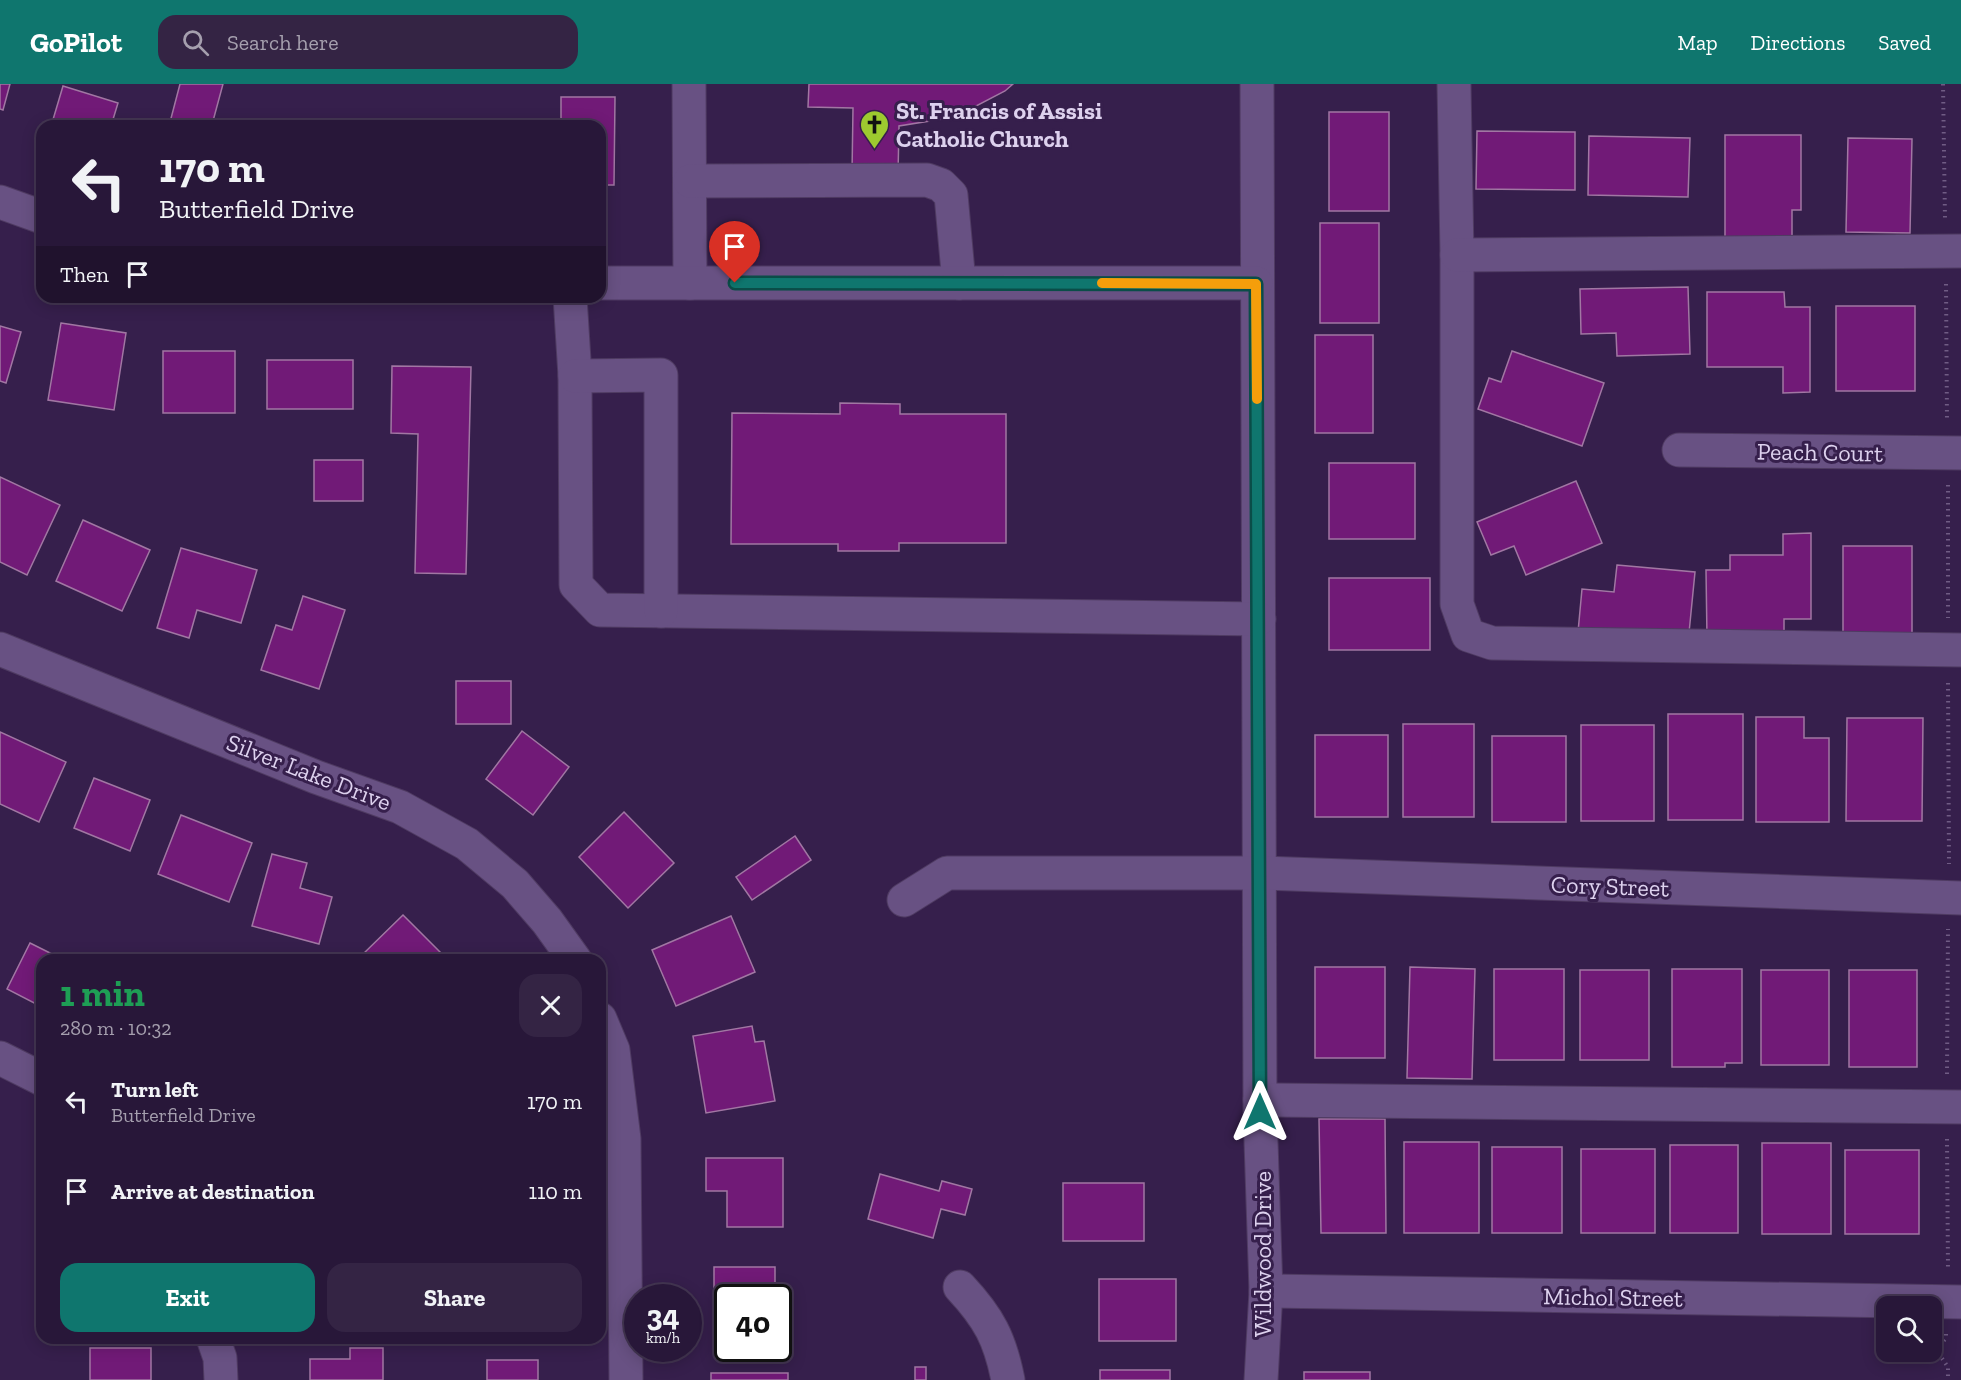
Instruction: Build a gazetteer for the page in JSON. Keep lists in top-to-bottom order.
{
  "streets": {
    "street": [
      "Peach Court",
      "Silver Lake Drive",
      "Cory Street",
      "Wildwood Drive",
      "Michol Street"
    ]
  },
  "crossings": [
    ["Cory Street", "Wildwood Drive"],
    ["Wildwood Drive", "Michol Street"]
  ],
  "places": {
    "church": ["St. Francis of Assisi Catholic Church"]
  },
  "page": {
    "header": "GoPilot",
    "search": "Search here",
    "nav": ["Map", "Directions", "Saved"],
    "turn": ["170 m", "Butterfield Drive"],
    "then": "Then",
    "heading": ["1 min", "280 m · 10:32"],
    "list": [
      {
        "name": "Turn left",
        "note": "Butterfield Drive",
        "value": "170 m"
      },
      {
        "name": "Arrive at destination",
        "value": "110 m"
      }
    ],
    "buttons": ["Exit", "Share"],
    "speed": "34 km/h",
    "limit": "40"
  }
}
